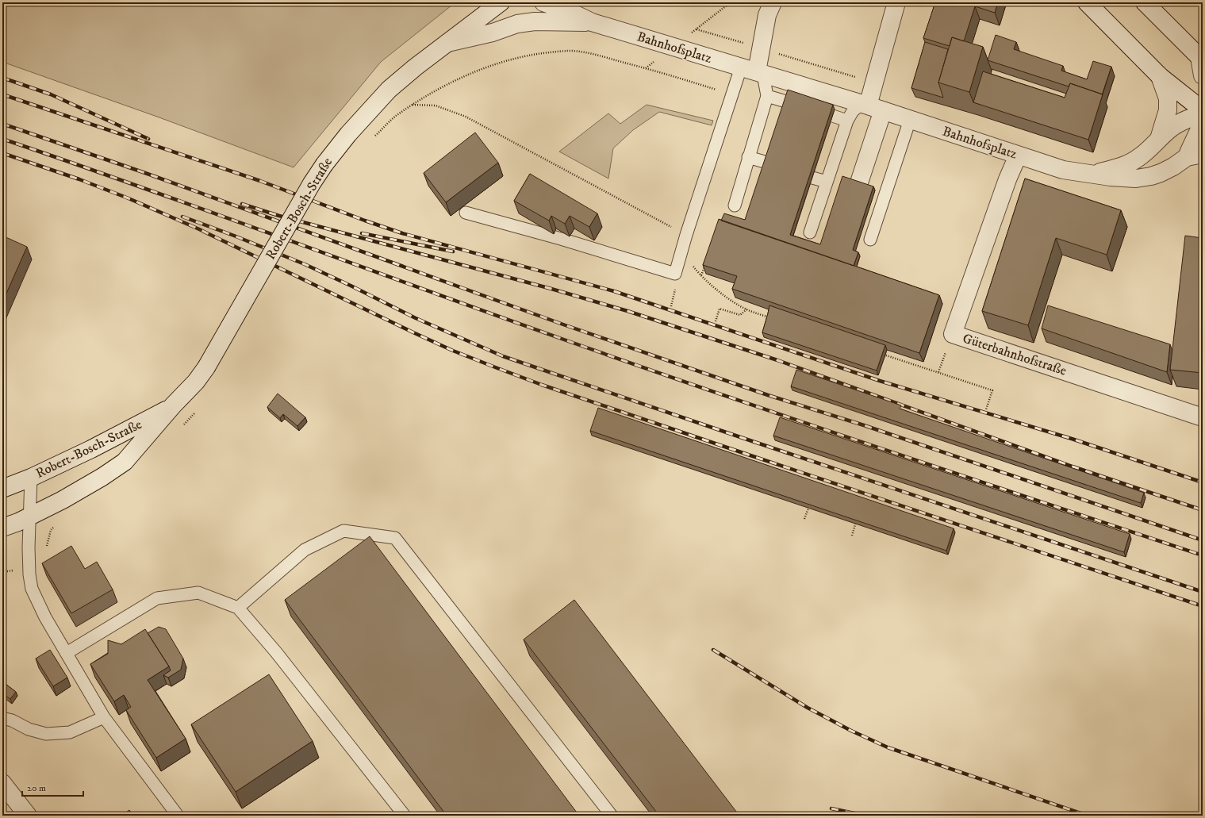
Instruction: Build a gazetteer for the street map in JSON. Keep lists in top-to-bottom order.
{
  "streets": {
    "street": ["Bahnhofsplatz", "Robert-Bosch-Straße", "Güterbahnhofstraße"]
  },
  "crossings": [
    ["Bahnhofsplatz", "Güterbahnhofstraße"]
  ],
  "scale_bar": "20 m"
}
